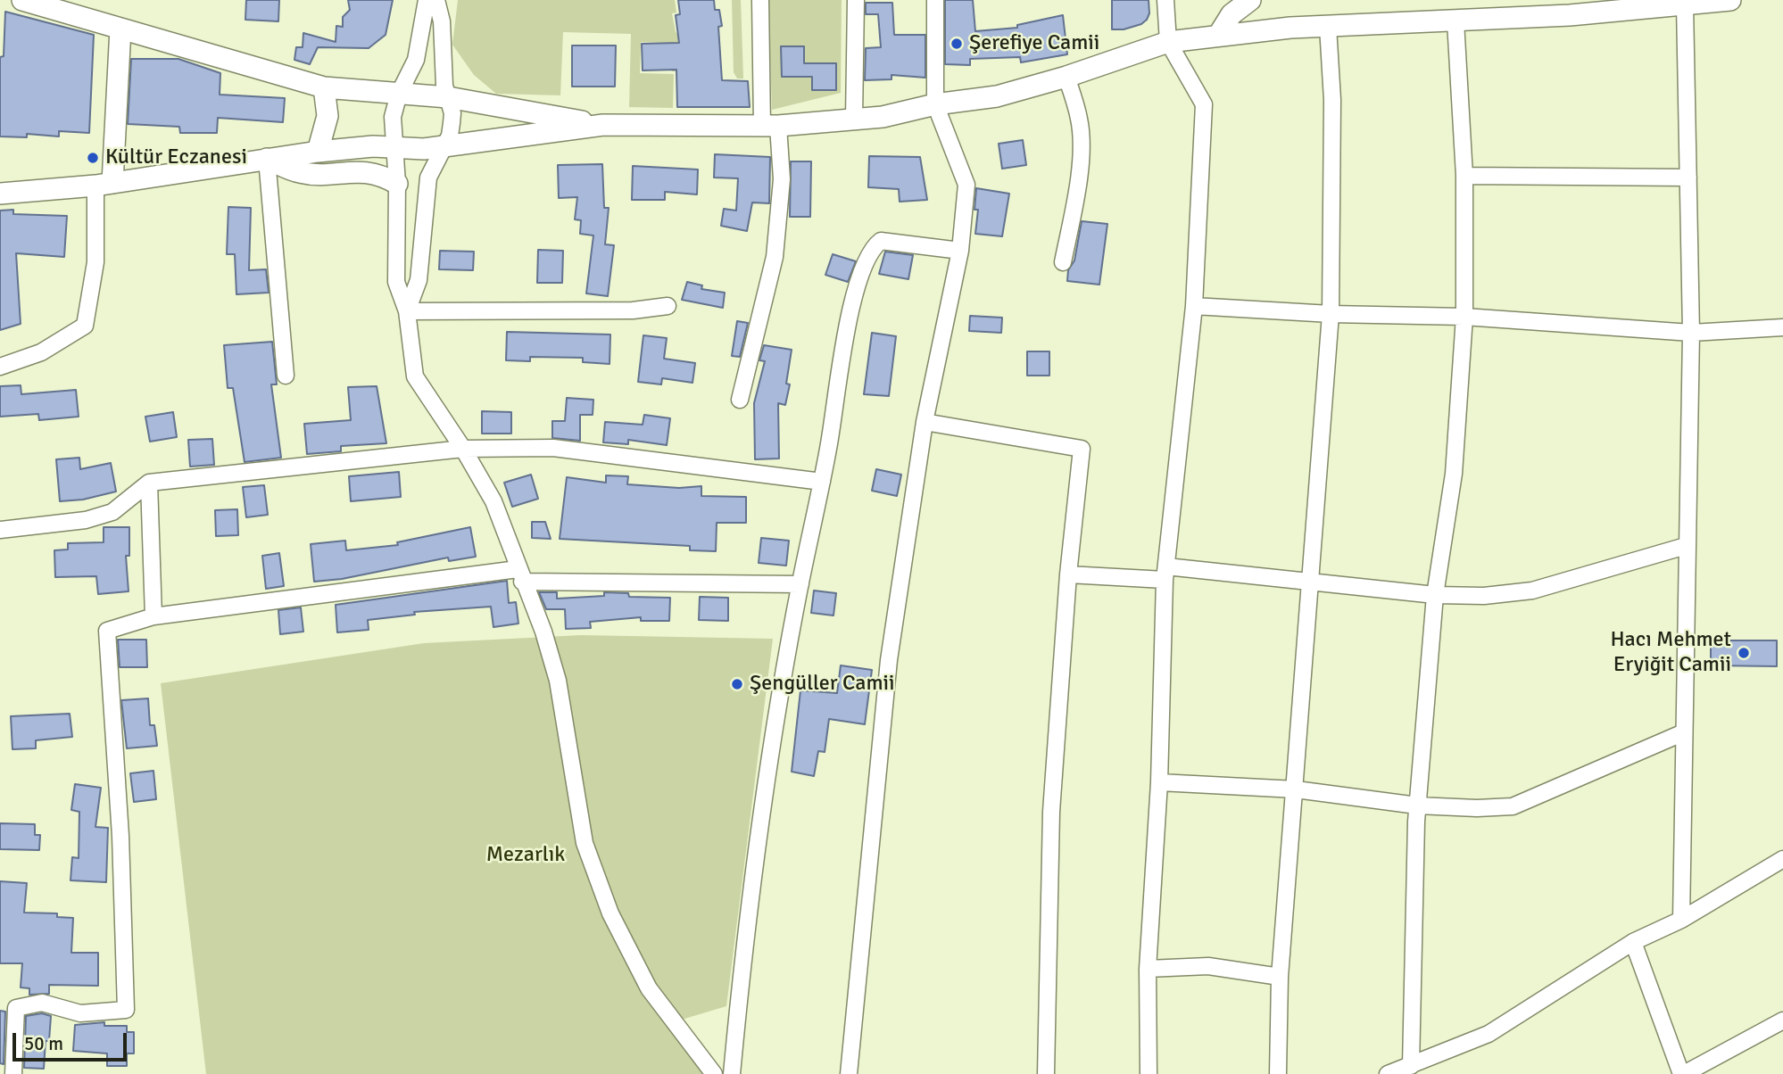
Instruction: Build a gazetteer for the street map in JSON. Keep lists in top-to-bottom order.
{
  "parks": ["Mezarlık"],
  "places": [
    "Şerefiye Camii",
    "Kültür Eczanesi",
    "Hacı Mehmet Eryiğit Camii",
    "Şengüller Camii"
  ],
  "scale_bar": "50 m"
}
